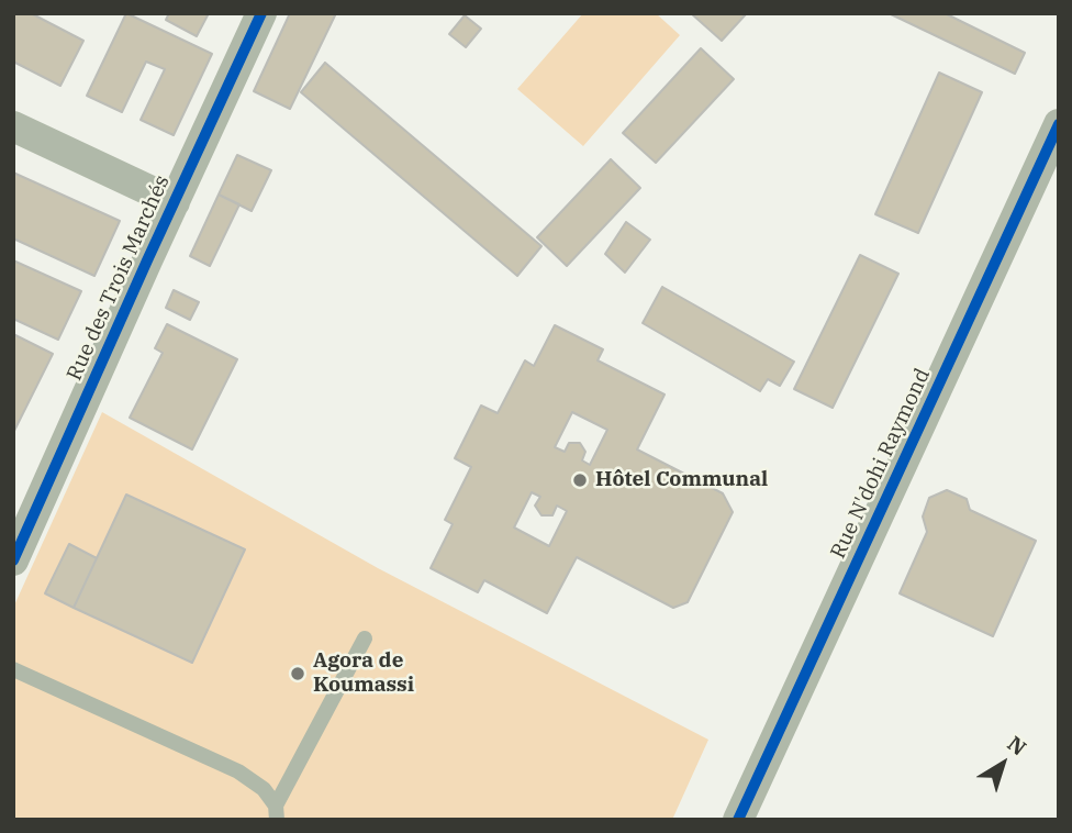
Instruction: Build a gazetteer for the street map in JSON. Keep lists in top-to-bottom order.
{
  "streets": {
    "street": ["Rue des Trois Marchés", "Rue N'dohi Raymond"]
  },
  "places": ["Hôtel Communal", "Agora de Koumassi"],
  "north": "top right"
}
